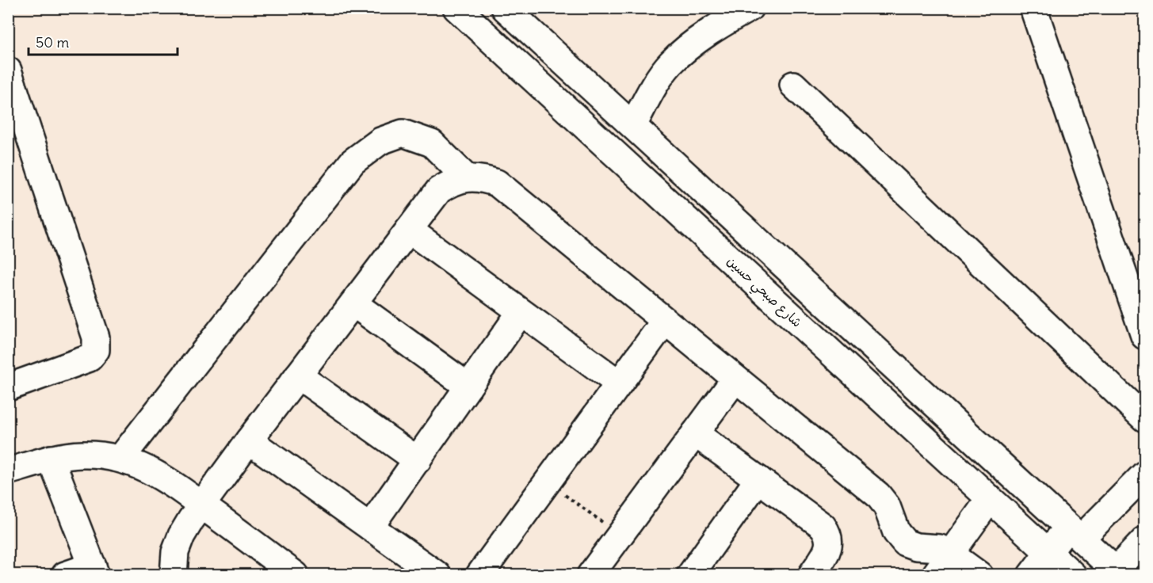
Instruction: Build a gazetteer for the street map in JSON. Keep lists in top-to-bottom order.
{
  "streets": {
    "street": ["شارع صبحي حسين"]
  },
  "scale_bar": "50 m"
}
